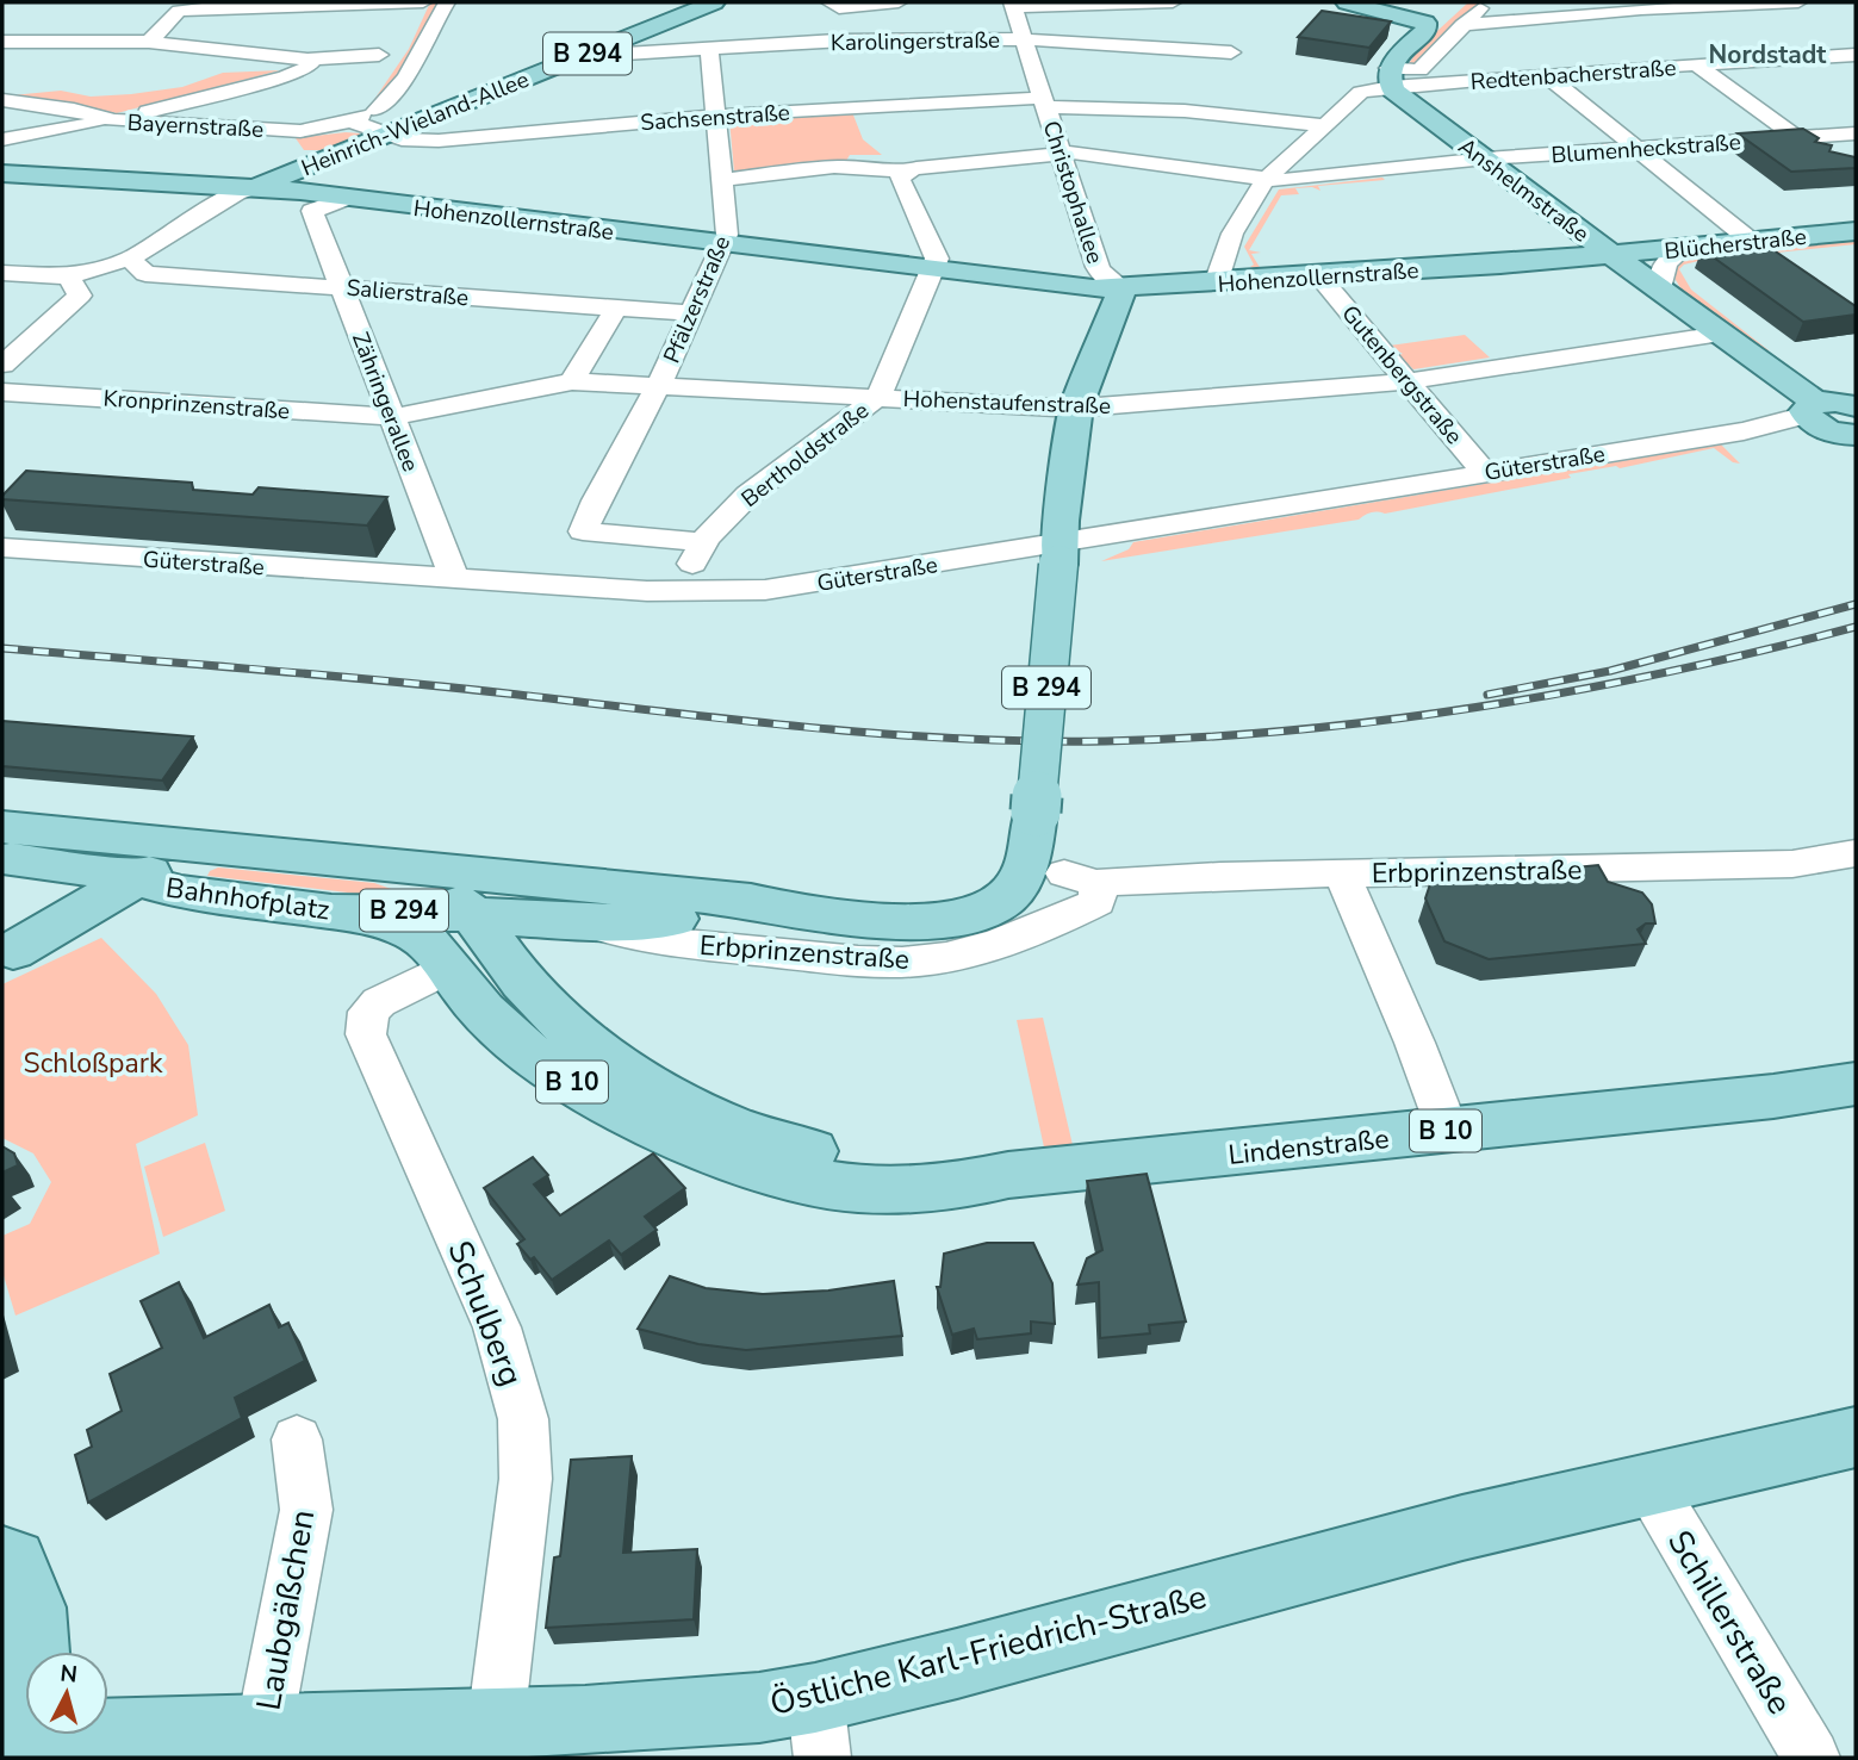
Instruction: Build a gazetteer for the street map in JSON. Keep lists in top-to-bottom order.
{
  "streets": {
    "main road": [
      "B 294",
      "Heinrich-Wieland-Allee",
      "Anshelmstraße",
      "Christophallee",
      "Hohenzollernstraße",
      "Blücherstraße",
      "Bahnhofplatz",
      "B 10",
      "Lindenstraße",
      "Östliche Karl-Friedrich-Straße"
    ],
    "street": [
      "Karolingerstraße",
      "Redtenbacherstraße",
      "Sachsenstraße",
      "Bayernstraße",
      "Blumenheckstraße",
      "Salierstraße",
      "Pfälzerstraße",
      "Gutenbergstraße",
      "Zähringerallee",
      "Hohenstaufenstraße",
      "Kronprinzenstraße",
      "Bertholdstraße",
      "Güterstraße",
      "Erbprinzenstraße",
      "Schulberg",
      "Laubgäßchen",
      "Schillerstraße"
    ]
  },
  "crossings": [
    ["Karolingerstraße", "Heinrich-Wieland-Allee"],
    ["Karolingerstraße", "Christophallee"],
    ["Karolingerstraße", "Pfälzerstraße"],
    ["B 294", "Christophallee"],
    ["B 294", "Güterstraße"],
    ["B 294", "Erbprinzenstraße"],
    ["B 294", "Bahnhofplatz"],
    ["B 294", "B 10"],
    ["B 294", "Lindenstraße"],
    ["Redtenbacherstraße", "Anshelmstraße"],
    ["Sachsenstraße", "Heinrich-Wieland-Allee"],
    ["Sachsenstraße", "Christophallee"],
    ["Sachsenstraße", "Pfälzerstraße"],
    ["Heinrich-Wieland-Allee", "Hohenzollernstraße"],
    ["Blumenheckstraße", "Anshelmstraße"],
    ["Blumenheckstraße", "Christophallee"],
    ["Blumenheckstraße", "Pfälzerstraße"],
    ["Anshelmstraße", "Hohenzollernstraße"],
    ["Anshelmstraße", "Blücherstraße"],
    ["Anshelmstraße", "Hohenstaufenstraße"],
    ["Anshelmstraße", "Güterstraße"],
    ["Christophallee", "Hohenzollernstraße"],
    ["Christophallee", "Hohenstaufenstraße"],
    ["Christophallee", "Güterstraße"],
    ["Hohenzollernstraße", "Blücherstraße"],
    ["Hohenzollernstraße", "Pfälzerstraße"],
    ["Hohenzollernstraße", "Gutenbergstraße"],
    ["Hohenzollernstraße", "Zähringerallee"],
    ["Hohenzollernstraße", "Bertholdstraße"],
    ["Salierstraße", "Pfälzerstraße"],
    ["Salierstraße", "Zähringerallee"],
    ["Pfälzerstraße", "Hohenstaufenstraße"],
    ["Pfälzerstraße", "Bertholdstraße"],
    ["Gutenbergstraße", "Hohenstaufenstraße"],
    ["Gutenbergstraße", "Güterstraße"],
    ["Zähringerallee", "Hohenstaufenstraße"],
    ["Zähringerallee", "Kronprinzenstraße"],
    ["Zähringerallee", "Güterstraße"],
    ["Hohenstaufenstraße", "Kronprinzenstraße"],
    ["Hohenstaufenstraße", "Bertholdstraße"],
    ["Bertholdstraße", "Güterstraße"],
    ["Bahnhofplatz", "B 10"],
    ["Bahnhofplatz", "Lindenstraße"],
    ["B 10", "Lindenstraße"],
    ["Lindenstraße", "Schulberg"],
    ["Schulberg", "Östliche Karl-Friedrich-Straße"],
    ["Laubgäßchen", "Östliche Karl-Friedrich-Straße"],
    ["Schillerstraße", "Östliche Karl-Friedrich-Straße"]
  ],
  "districts": ["Nordstadt"],
  "parks": ["Schloßpark"],
  "north": "top"
}
